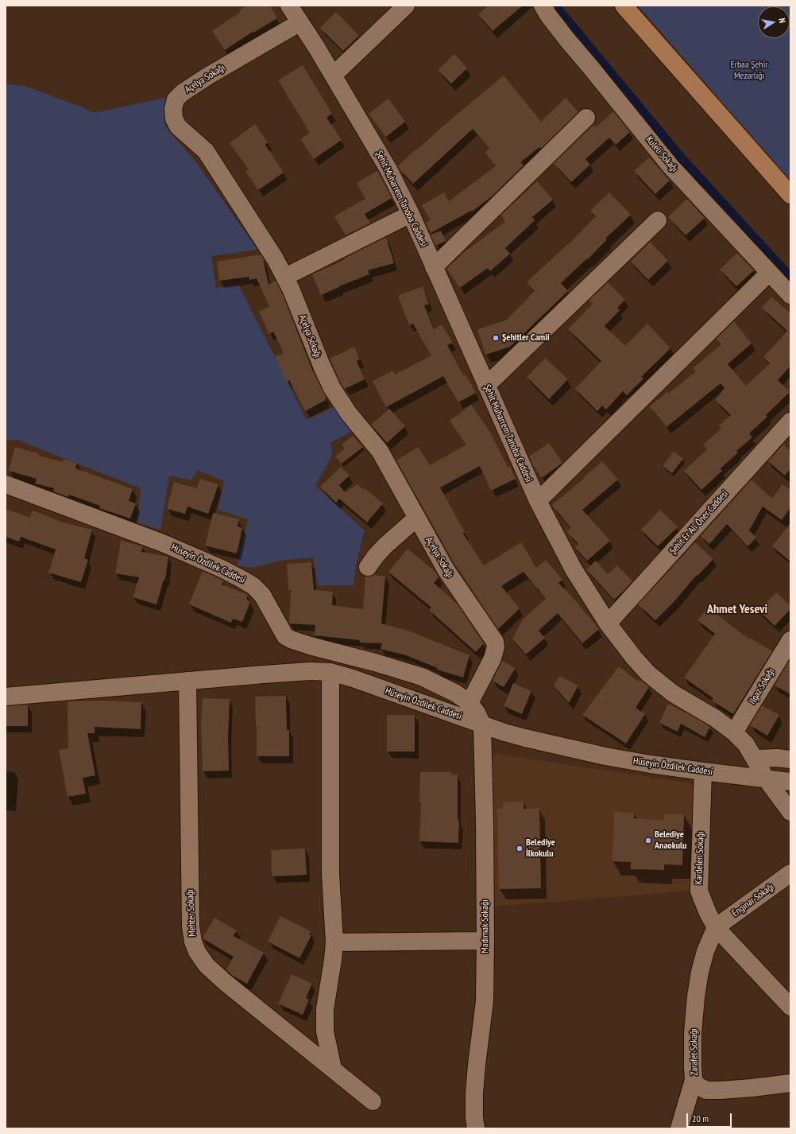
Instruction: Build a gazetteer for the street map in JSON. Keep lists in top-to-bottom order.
{
  "streets": {
    "street": [
      "Açelya Sokağı",
      "Kuleli Sokağı",
      "Şehit Muharrem Tanoba Caddesi",
      "Şehit Er Ali Öner Caddesi",
      "Hüseyin Özdilek Caddesi",
      "Ilgaz Sokağı",
      "Kardelen Sokağı",
      "Enginar Sokağı",
      "Mehter Sokağı",
      "Madımak Sokağı",
      "Zarafet Sokağı"
    ]
  },
  "crossings": [
    ["Açelya Sokağı", "Şehit Muharrem Tanoba Caddesi"],
    ["Açelya Sokağı", "Hüseyin Özdilek Caddesi"],
    ["Şehit Muharrem Tanoba Caddesi", "Şehit Er Ali Öner Caddesi"],
    ["Şehit Muharrem Tanoba Caddesi", "Hüseyin Özdilek Caddesi"],
    ["Şehit Muharrem Tanoba Caddesi", "Ilgaz Sokağı"],
    ["Hüseyin Özdilek Caddesi", "Kardelen Sokağı"],
    ["Hüseyin Özdilek Caddesi", "Mehter Sokağı"],
    ["Hüseyin Özdilek Caddesi", "Madımak Sokağı"],
    ["Kardelen Sokağı", "Enginar Sokağı"],
    ["Kardelen Sokağı", "Zarafet Sokağı"],
    ["Enginar Sokağı", "Zarafet Sokağı"]
  ],
  "districts": ["Ahmet Yesevi"],
  "parks": ["Erbaa Şehir Mezarlığı"],
  "places": ["Şehitler Camii", "Belediye Anaokulu", "Belediye İlkokulu"],
  "scale_bar": "20 m",
  "north": "right"
}
